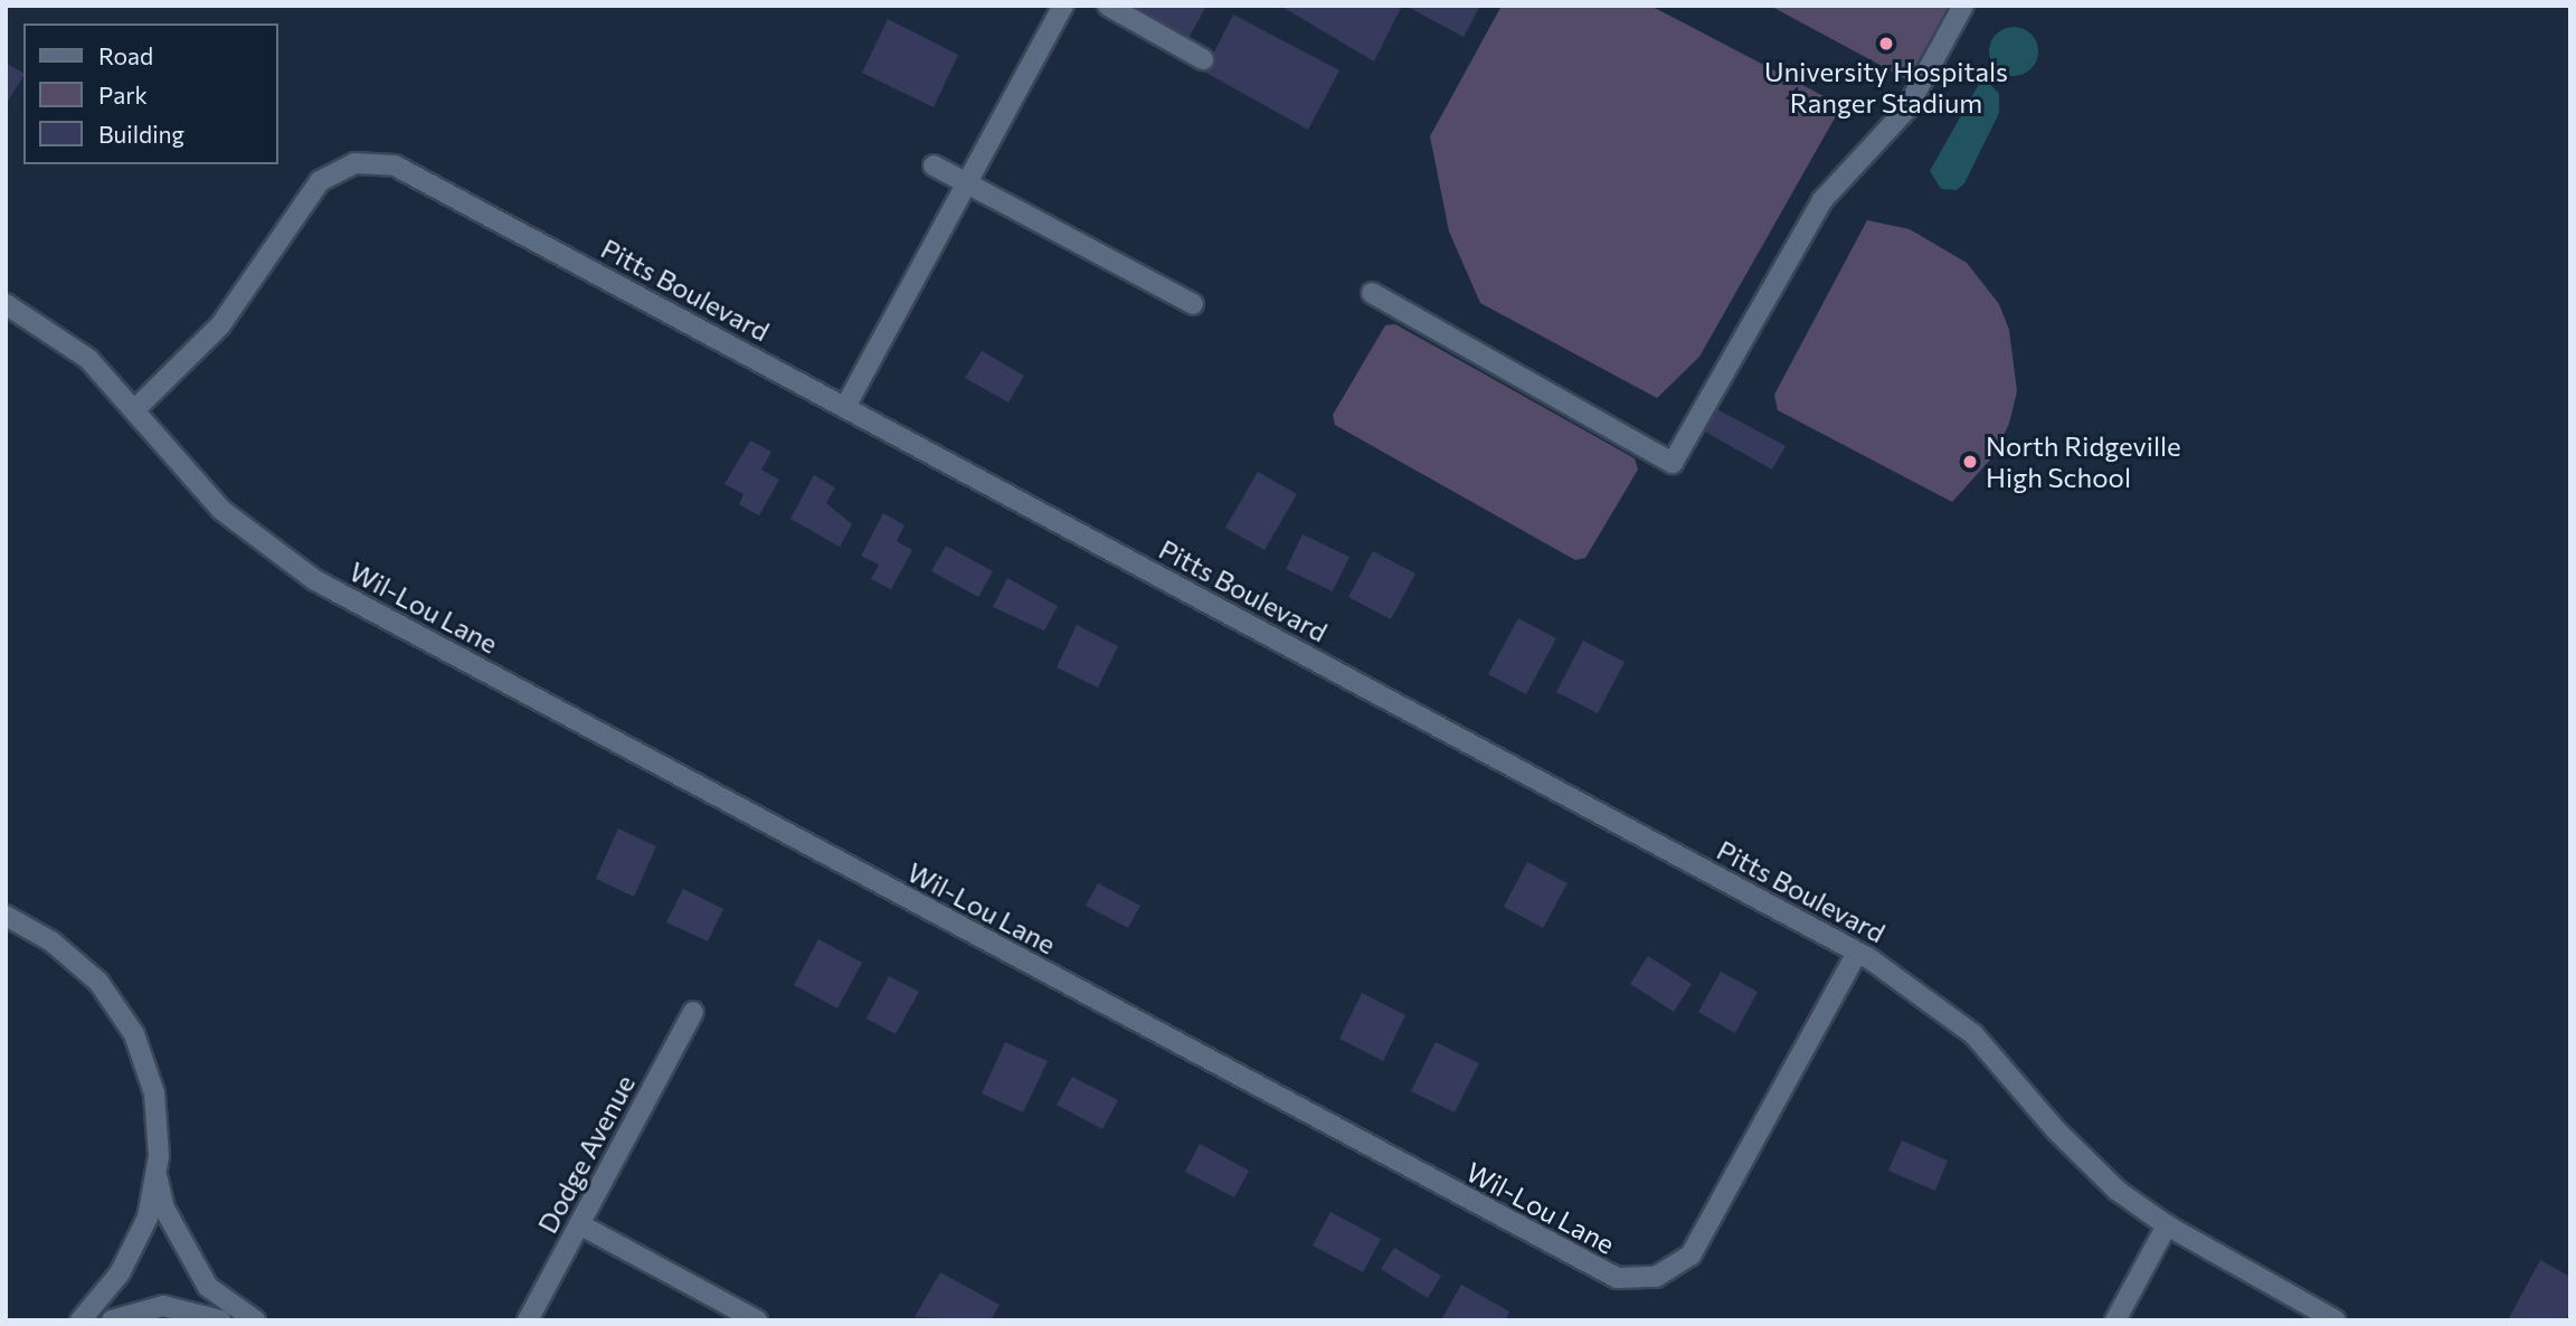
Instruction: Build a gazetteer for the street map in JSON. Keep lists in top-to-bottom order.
{
  "streets": {
    "street": ["Pitts Boulevard", "Wil-Lou Lane", "Dodge Avenue"]
  },
  "crossings": [
    ["Pitts Boulevard", "Wil-Lou Lane"]
  ],
  "places": ["University Hospitals Ranger Stadium", "North Ridgeville High School"],
  "legend": ["Road", "Park", "Building"]
}
